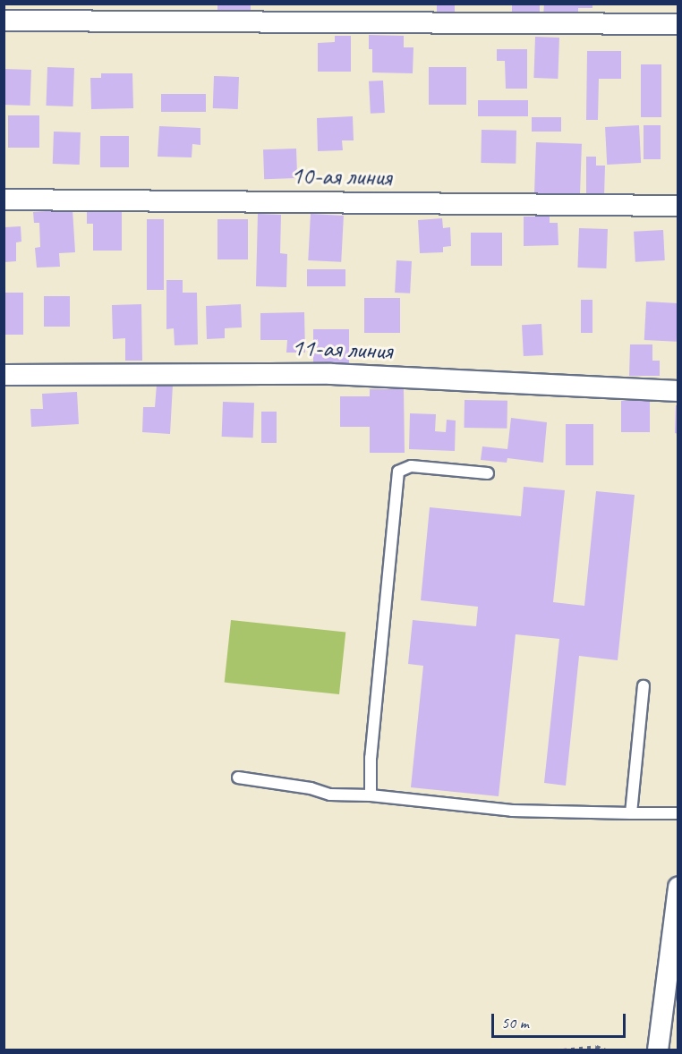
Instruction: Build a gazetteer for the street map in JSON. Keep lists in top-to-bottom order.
{
  "streets": {
    "street": ["10-ая линия", "11-ая линия"]
  },
  "scale_bar": "50 m"
}
